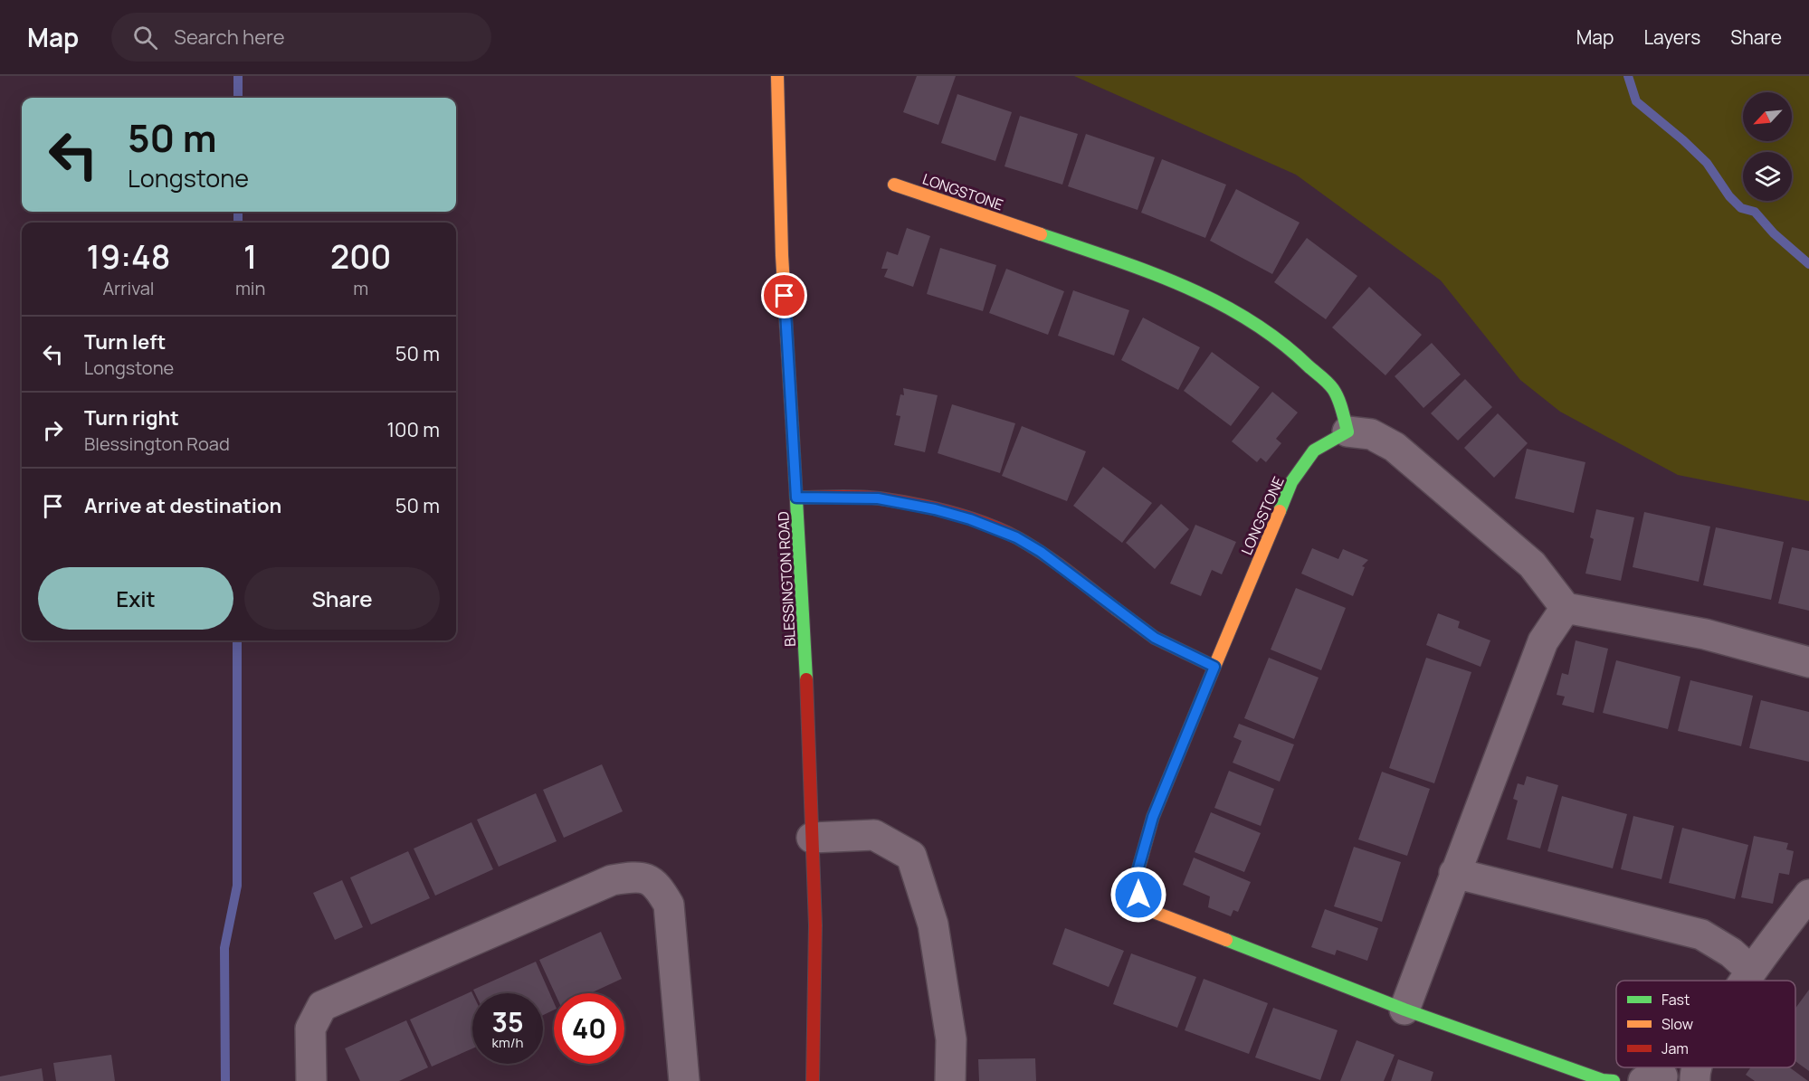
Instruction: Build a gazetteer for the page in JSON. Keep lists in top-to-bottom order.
{
  "streets": {
    "street": ["LONGSTONE", "BLESSINGTON ROAD"]
  },
  "legend": ["Fast", "Slow", "Jam"],
  "north": "bottom left",
  "page": {
    "header": "Map",
    "search": "Search here",
    "nav": ["Map", "Layers", "Share"],
    "turn": ["50 m", "Longstone"],
    "eta": [
      "19:48",
      "Arrival",
      "1",
      "min",
      "200",
      "m"
    ],
    "list": [
      {
        "name": "Turn left",
        "note": "Longstone",
        "value": "50 m"
      },
      {
        "name": "Turn right",
        "note": "Blessington Road",
        "value": "100 m"
      },
      {
        "name": "Arrive at destination",
        "value": "50 m"
      }
    ],
    "buttons": ["Exit", "Share"],
    "speed": "35 km/h",
    "limit": "40"
  }
}
